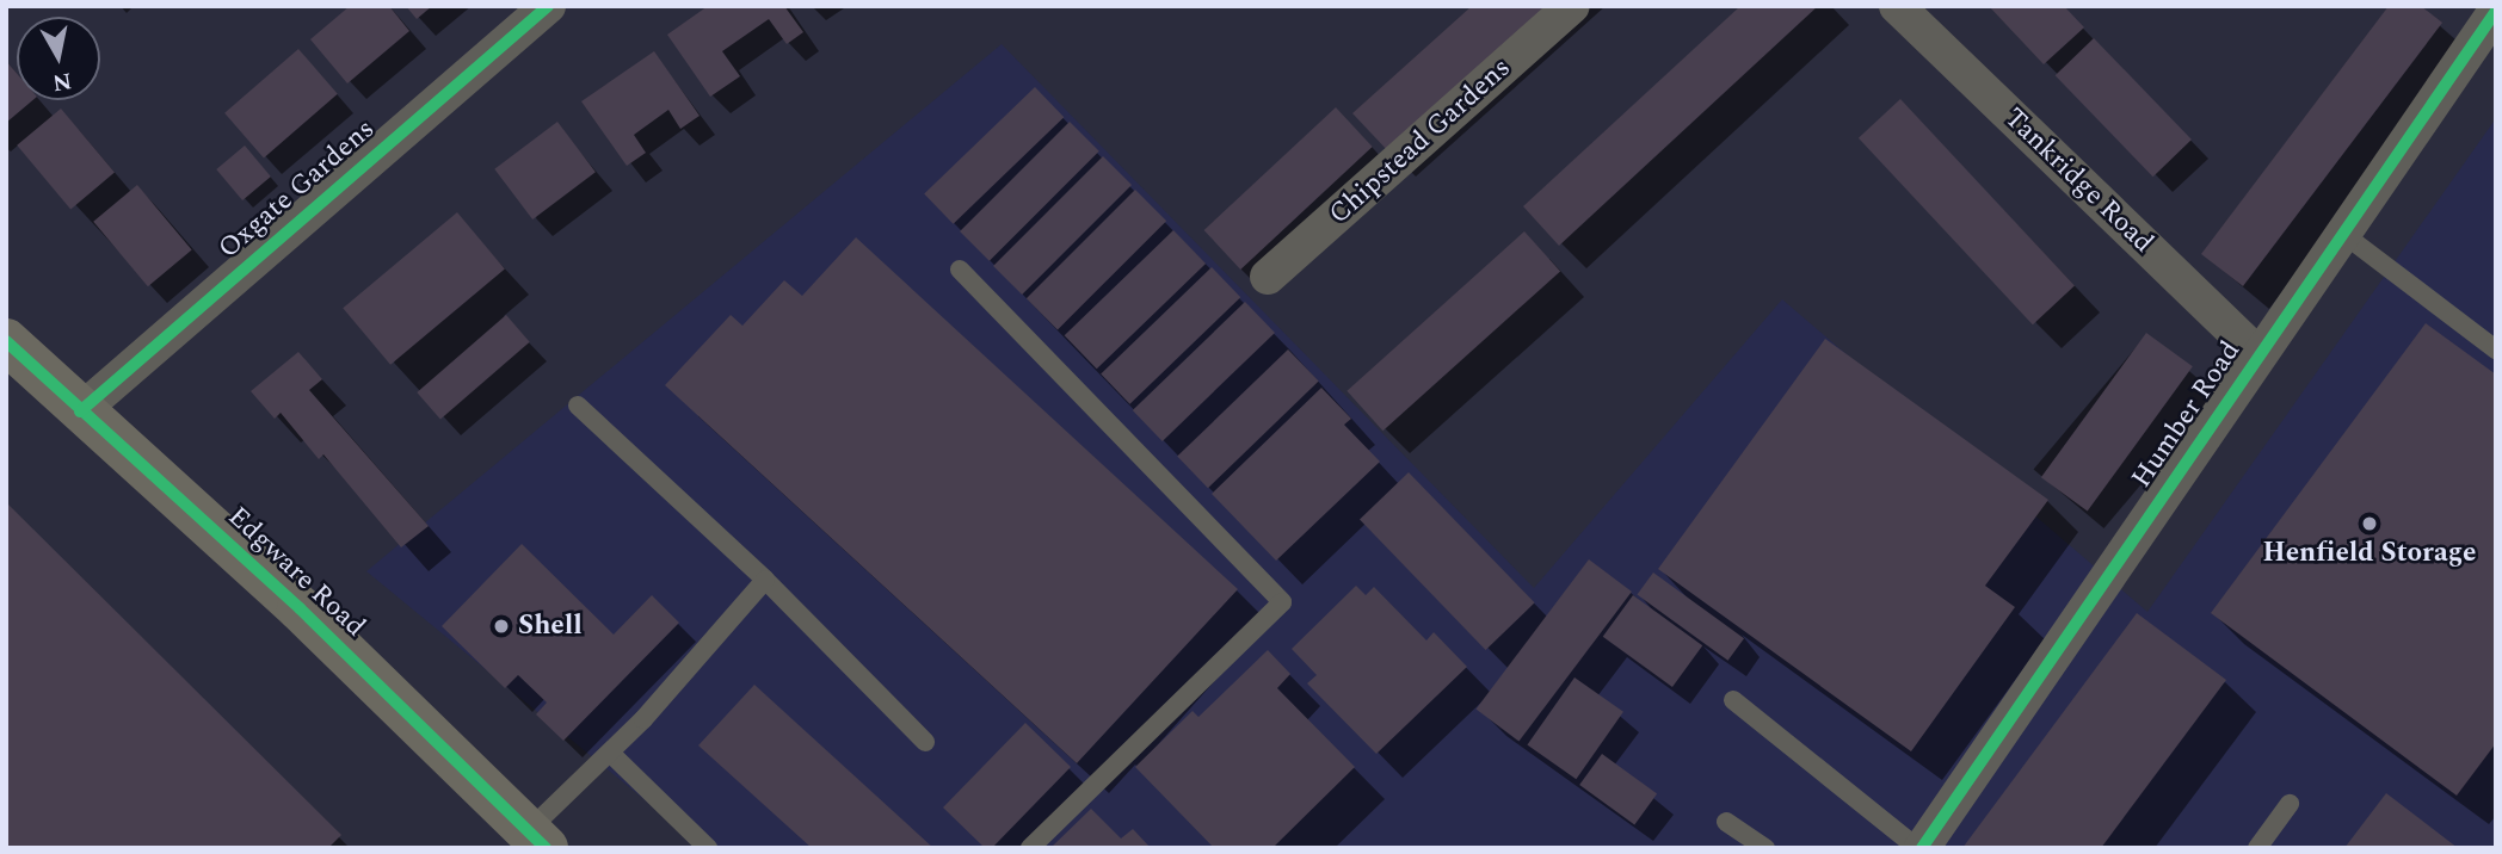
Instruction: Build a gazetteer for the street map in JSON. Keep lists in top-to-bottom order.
{
  "streets": {
    "main road": ["Edgware Road"],
    "street": [
      "Chipstead Gardens",
      "Tankridge Road",
      "Oxgate Gardens",
      "Humber Road"
    ]
  },
  "crossings": [
    ["Tankridge Road", "Humber Road"],
    ["Oxgate Gardens", "Edgware Road"]
  ],
  "places": ["Henfield Storage", "Shell"],
  "north": "bottom"
}
